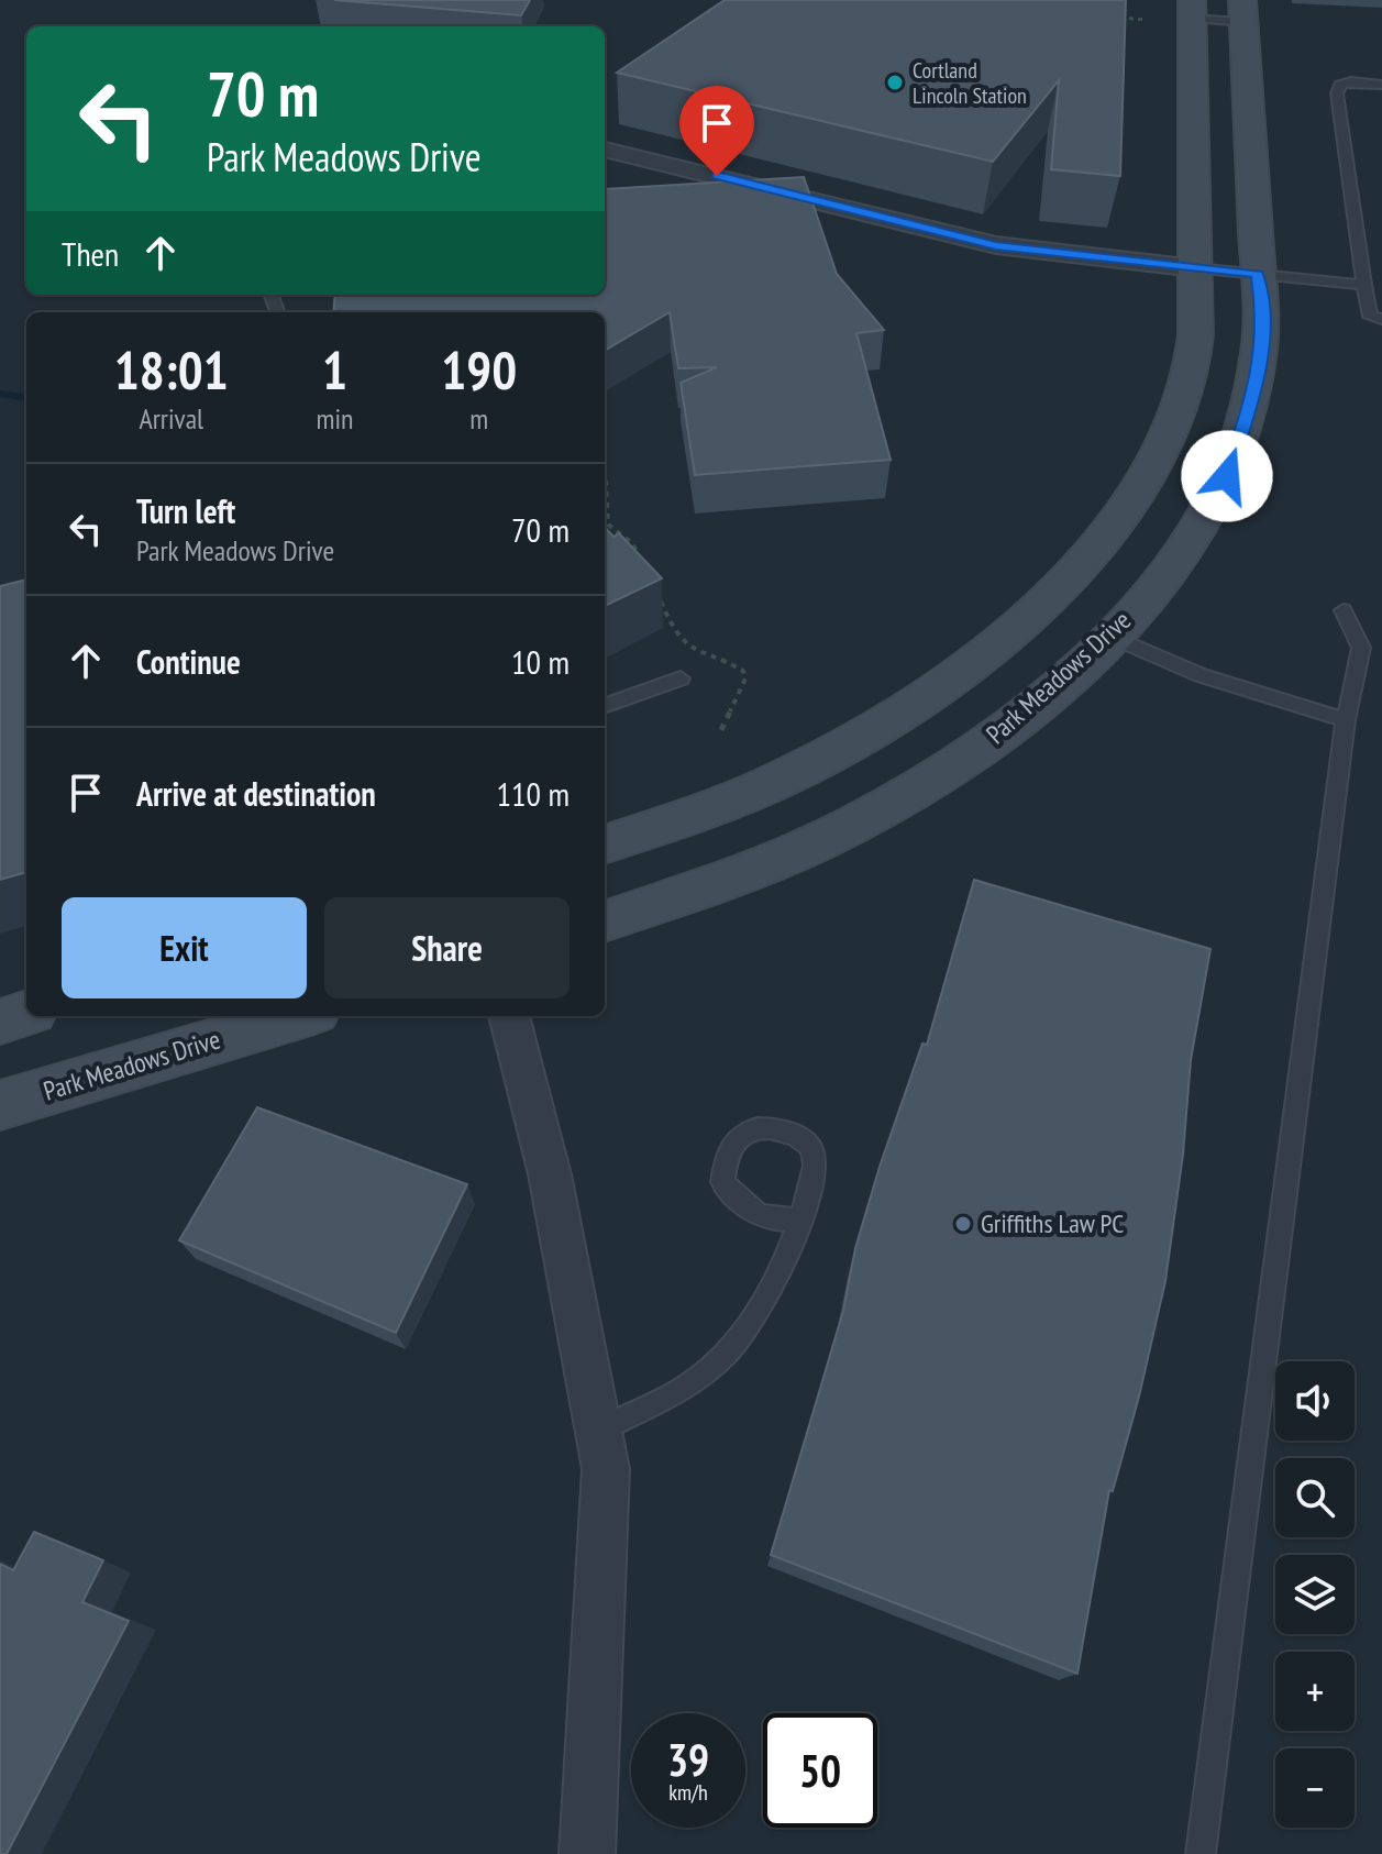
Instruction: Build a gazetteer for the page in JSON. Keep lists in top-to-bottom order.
{
  "streets": {
    "main road": ["Park Meadows Drive"]
  },
  "places": ["Cortland Lincoln Station", "Griffiths Law PC"],
  "page": {
    "turn": ["70 m", "Park Meadows Drive"],
    "then": "Then",
    "eta": [
      "18:01",
      "Arrival",
      "1",
      "min",
      "190",
      "m"
    ],
    "list": [
      {
        "name": "Turn left",
        "note": "Park Meadows Drive",
        "value": "70 m"
      },
      {
        "name": "Continue",
        "value": "10 m"
      },
      {
        "name": "Arrive at destination",
        "value": "110 m"
      }
    ],
    "buttons": ["Exit", "Share"],
    "map_buttons": ["+", "−"],
    "speed": "39 km/h",
    "limit": "50"
  }
}
